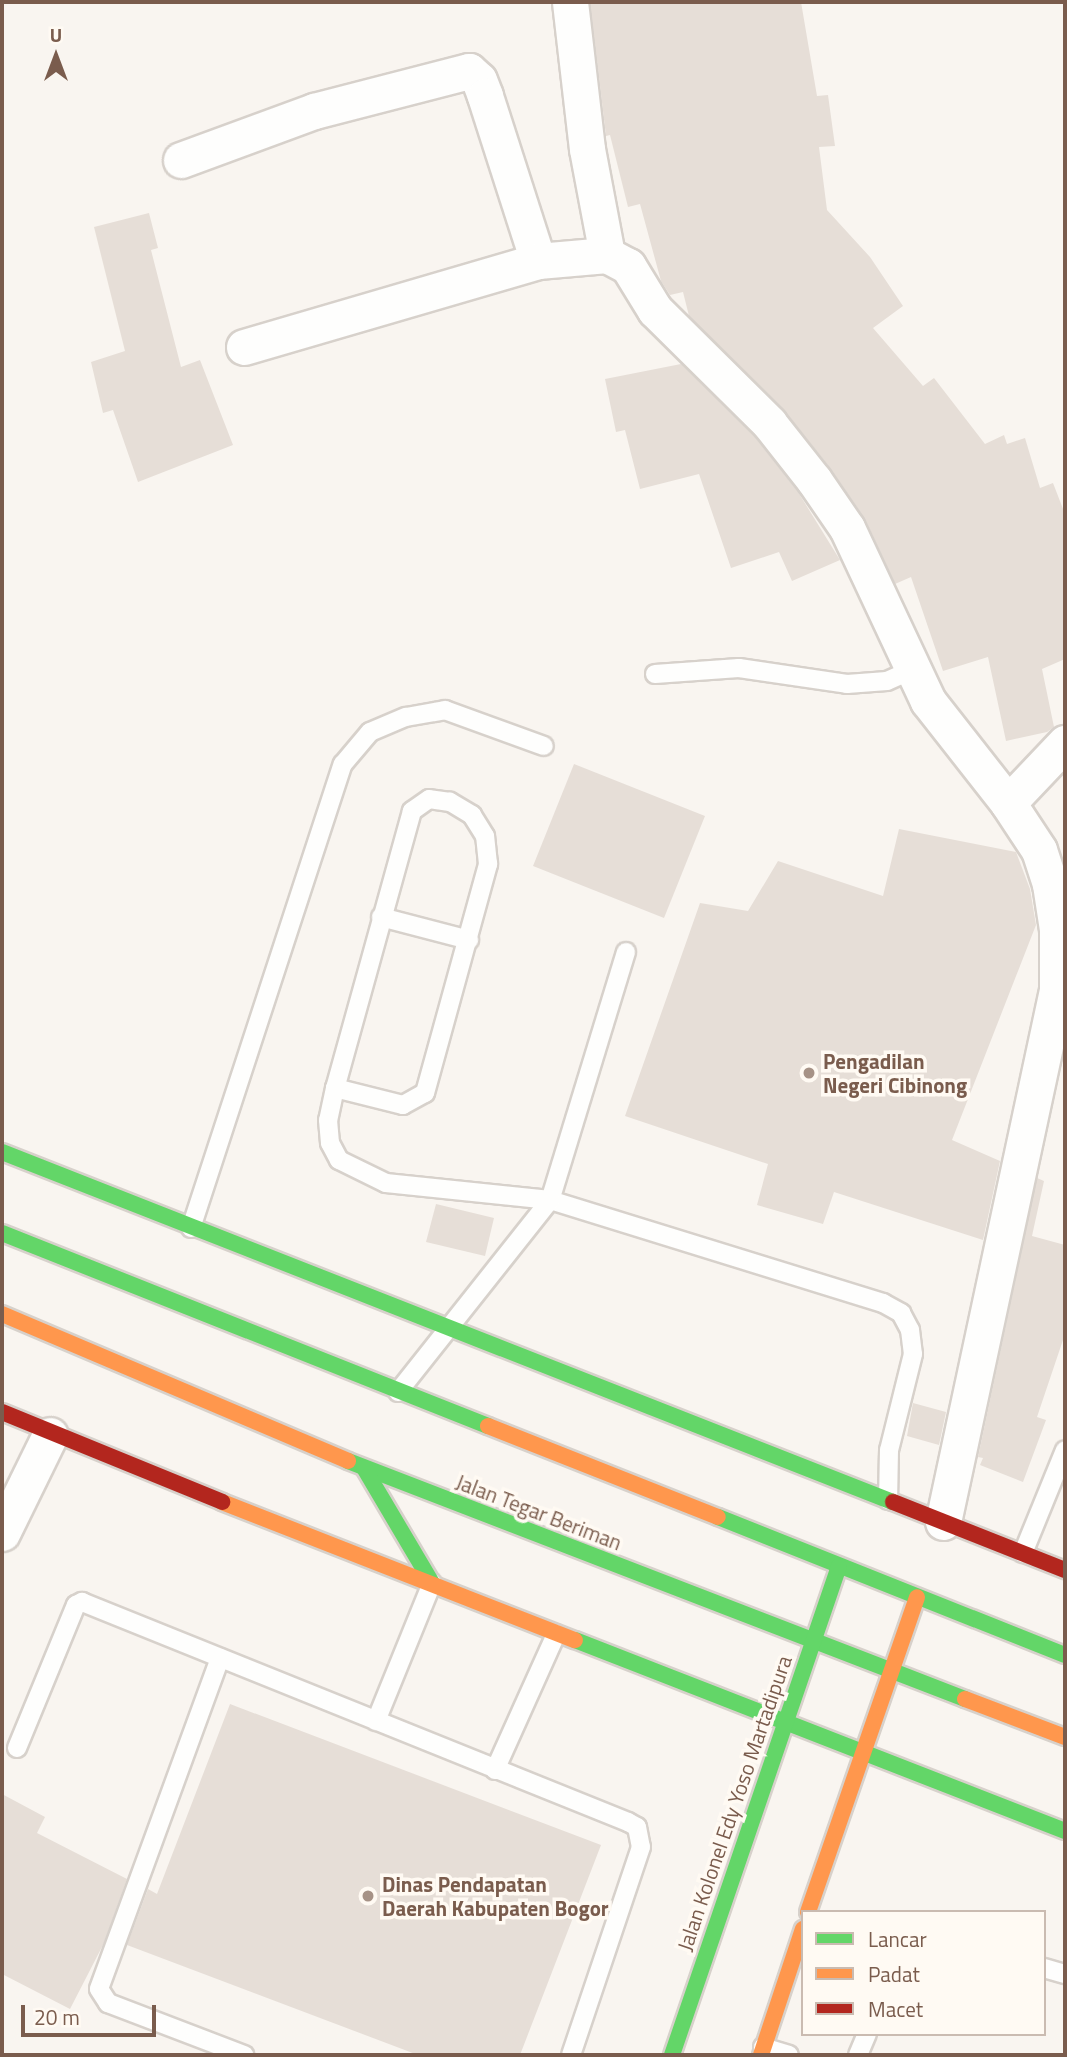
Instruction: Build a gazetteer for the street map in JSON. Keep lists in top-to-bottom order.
{
  "streets": {
    "main road": ["Jalan Tegar Beriman", "Jalan Kolonel Edy Yoso Martadipura"]
  },
  "crossings": [
    ["Jalan Tegar Beriman", "Jalan Kolonel Edy Yoso Martadipura"]
  ],
  "places": ["Pengadilan Negeri Cibinong", "Dinas Pendapatan Daerah Kabupaten Bogor"],
  "legend": ["Lancar", "Padat", "Macet"],
  "scale_bar": "20 m",
  "north": "top"
}
